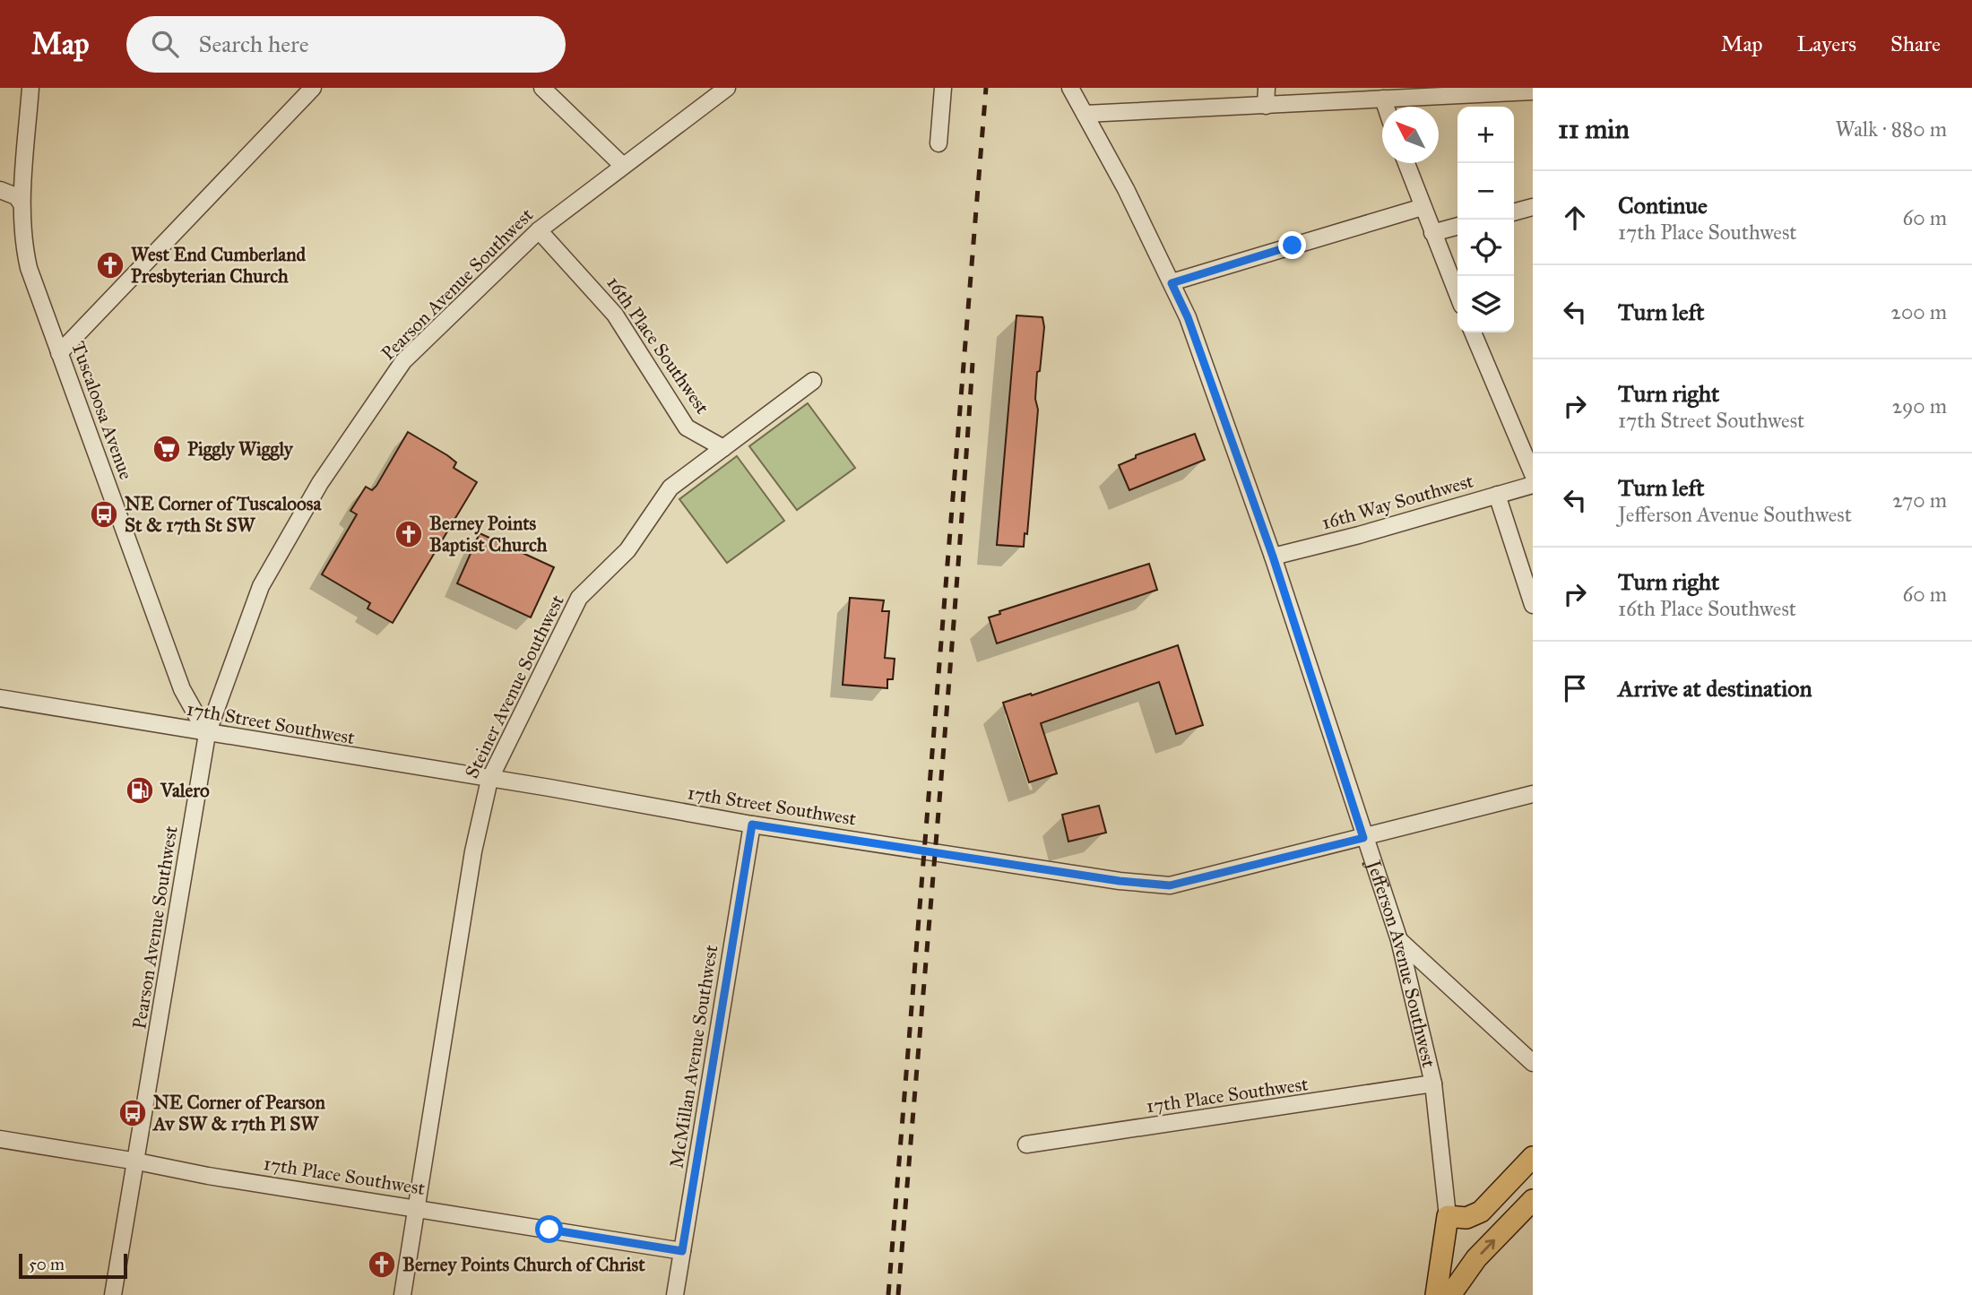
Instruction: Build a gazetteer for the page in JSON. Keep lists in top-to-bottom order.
{
  "streets": {
    "main road": ["Jefferson Avenue Southwest"],
    "street": [
      "Pearson Avenue Southwest",
      "16th Place Southwest",
      "Tuscaloosa Avenue",
      "16th Way Southwest",
      "Steiner Avenue Southwest",
      "17th Street Southwest",
      "McMillan Avenue Southwest",
      "17th Place Southwest"
    ]
  },
  "crossings": [
    ["Pearson Avenue Southwest", "16th Place Southwest"],
    ["Pearson Avenue Southwest", "Tuscaloosa Avenue"],
    ["Pearson Avenue Southwest", "17th Street Southwest"],
    ["Pearson Avenue Southwest", "17th Place Southwest"],
    ["16th Place Southwest", "Steiner Avenue Southwest"],
    ["Tuscaloosa Avenue", "17th Street Southwest"],
    ["16th Way Southwest", "Jefferson Avenue Southwest"],
    ["Steiner Avenue Southwest", "17th Street Southwest"],
    ["Steiner Avenue Southwest", "17th Place Southwest"],
    ["17th Street Southwest", "Jefferson Avenue Southwest"],
    ["17th Street Southwest", "McMillan Avenue Southwest"],
    ["Jefferson Avenue Southwest", "17th Place Southwest"],
    ["McMillan Avenue Southwest", "17th Place Southwest"]
  ],
  "places": {
    "church": ["West End Cumberland Presbyterian Church", "Berney Points Baptist Church", "Berney Points Church of Christ"],
    "supermarket": ["Piggly Wiggly"],
    "bus stop": ["NE Corner of Tuscaloosa St & 17th St SW", "NE Corner of Pearson Av SW & 17th Pl SW"],
    "fuel station": ["Valero"]
  },
  "scale_bar": "50 m",
  "north": "top left",
  "page": {
    "header": "Map",
    "search": "Search here",
    "nav": ["Map", "Layers", "Share"],
    "heading": ["11 min", "Walk · 880 m"],
    "map_buttons": ["+", "−"],
    "list": [
      ["Continue", "17th Place Southwest", "60 m"],
      ["Turn left", "200 m"],
      ["Turn right", "17th Street Southwest", "290 m"],
      ["Turn left", "Jefferson Avenue Southwest", "270 m"],
      ["Turn right", "16th Place Southwest", "60 m"],
      "Arrive at destination"
    ],
    "scale": "50 m"
  }
}
